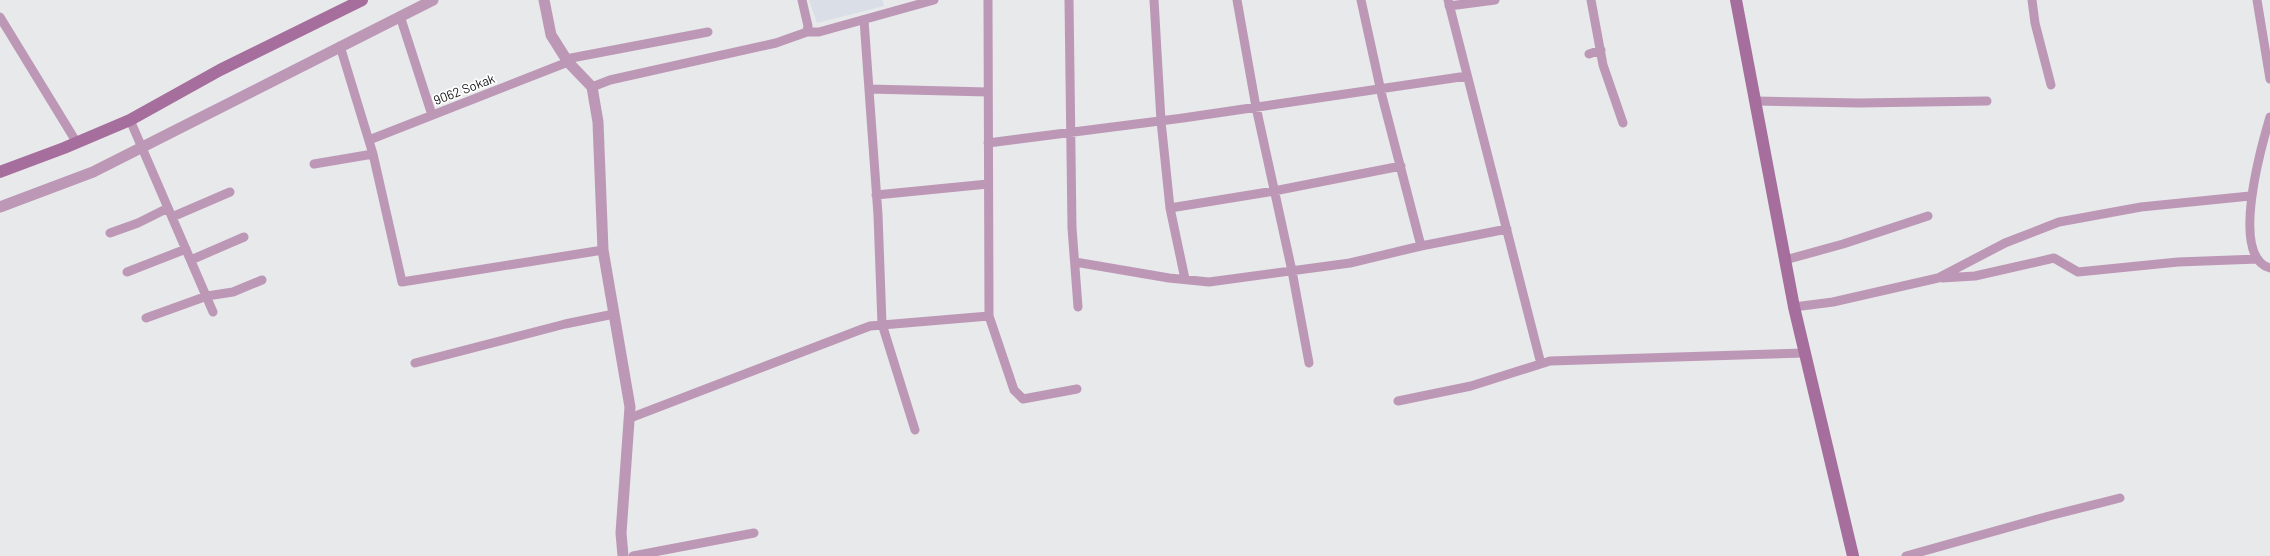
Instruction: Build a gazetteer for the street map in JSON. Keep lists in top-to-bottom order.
{
  "streets": {
    "street": ["9062 Sokak"]
  }
}
